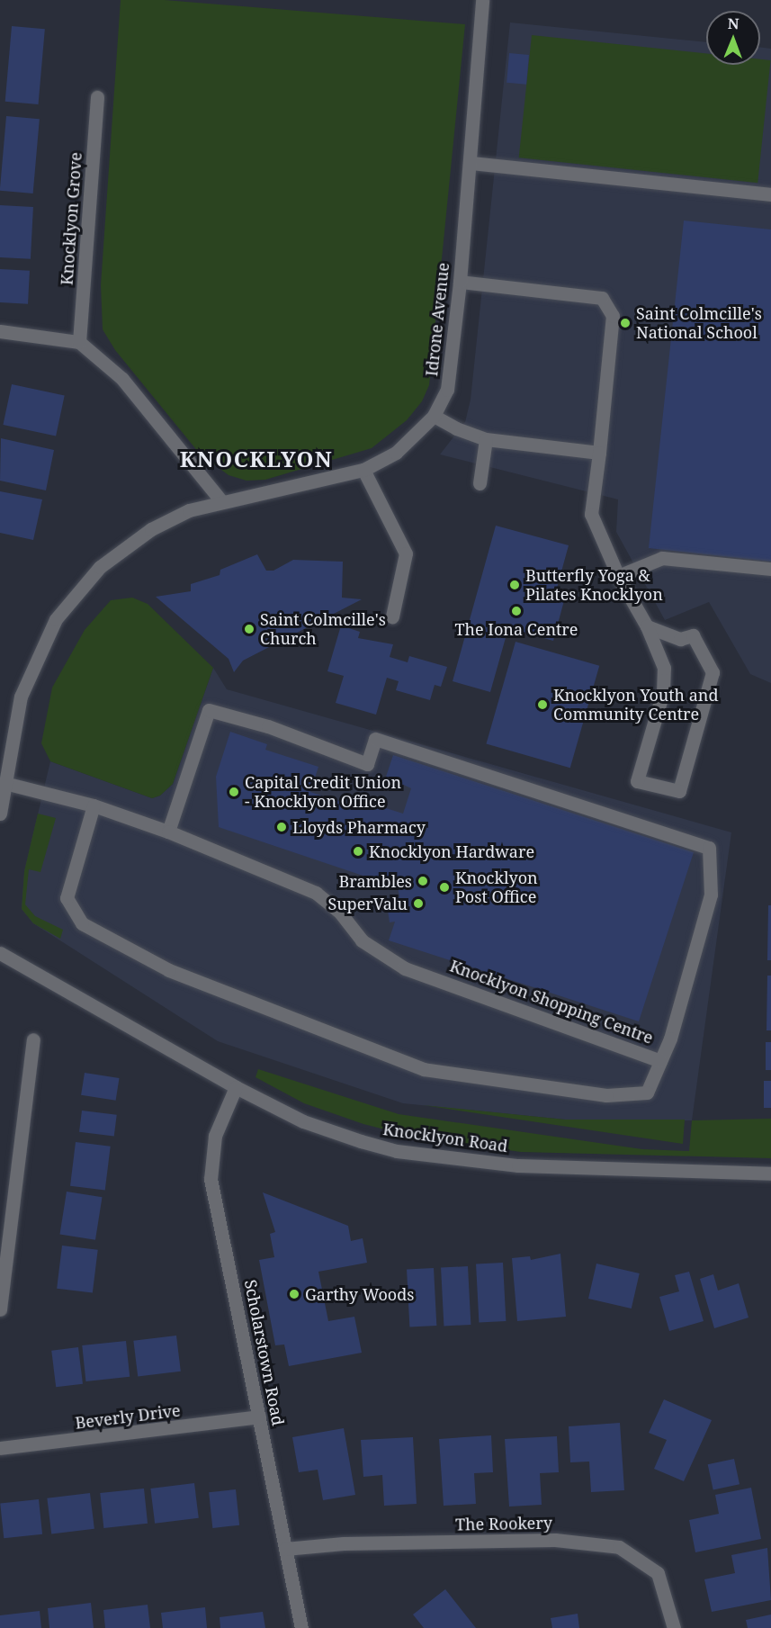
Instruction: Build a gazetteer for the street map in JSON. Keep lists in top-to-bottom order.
{
  "streets": {
    "street": [
      "Knocklyon Grove",
      "Idrone Avenue",
      "Knocklyon Shopping Centre",
      "Knocklyon Road",
      "Scholarstown Road",
      "Beverly Drive",
      "The Rookery"
    ]
  },
  "crossings": [
    ["Idrone Avenue", "Knocklyon Shopping Centre"],
    ["Knocklyon Road", "Scholarstown Road"],
    ["Scholarstown Road", "Beverly Drive"],
    ["Scholarstown Road", "The Rookery"]
  ],
  "districts": ["KNOCKLYON"],
  "places": [
    "Saint Colmcille's National School",
    "Butterfly Yoga & Pilates Knocklyon",
    "The Iona Centre",
    "Saint Colmcille's Church",
    "Knocklyon Youth and Community Centre",
    "Capital Credit Union - Knocklyon Office",
    "Lloyds Pharmacy",
    "Knocklyon Hardware",
    "Brambles",
    "Knocklyon Post Office",
    "SuperValu",
    "Garthy Woods"
  ],
  "north": "top"
}
